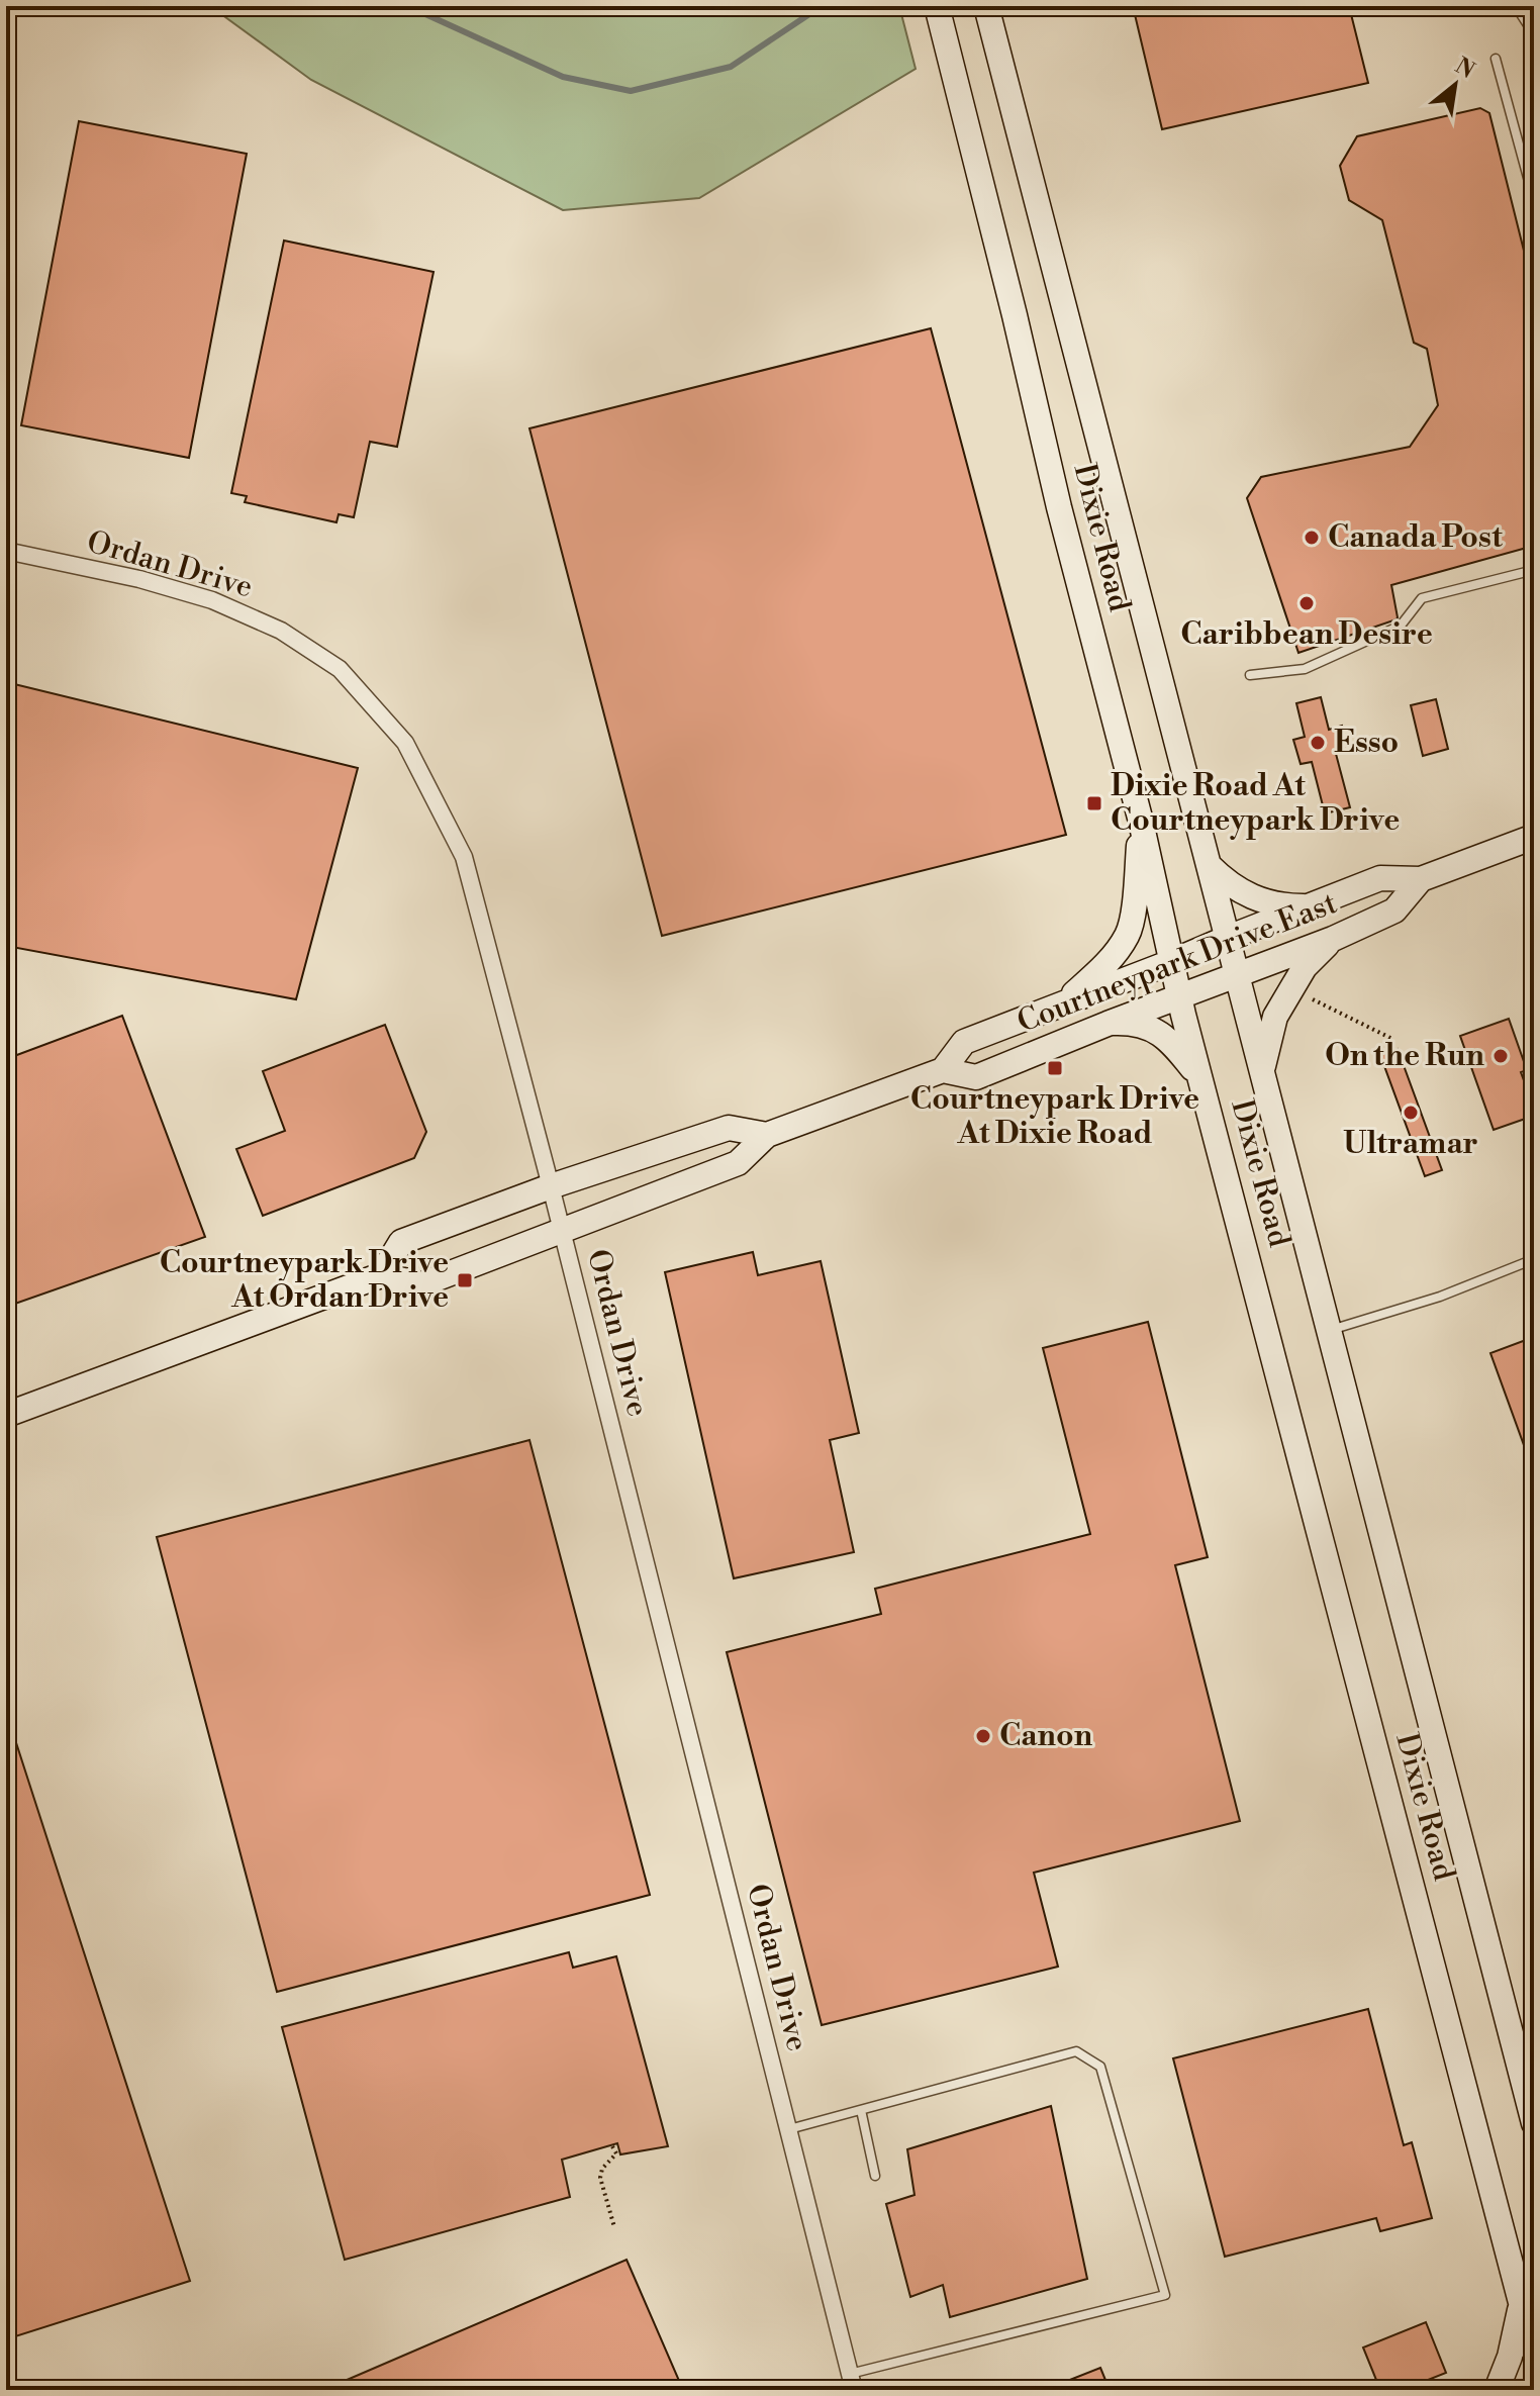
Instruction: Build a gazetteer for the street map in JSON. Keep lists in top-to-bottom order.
{
  "streets": {
    "main road": ["Dixie Road", "Courtneypark Drive East"],
    "street": ["Ordan Drive"]
  },
  "crossings": [
    ["Dixie Road", "Courtneypark Drive East"],
    ["Ordan Drive", "Courtneypark Drive East"]
  ],
  "places": {
    "other": [
      "Canada Post",
      "Caribbean Desire",
      "Esso",
      "On the Run",
      "Ultramar",
      "Canon"
    ],
    "transit": ["Dixie Road At Courtneypark Drive", "Courtneypark Drive At Dixie Road", "Courtneypark Drive At Ordan Drive"]
  },
  "north": "top right"
}
